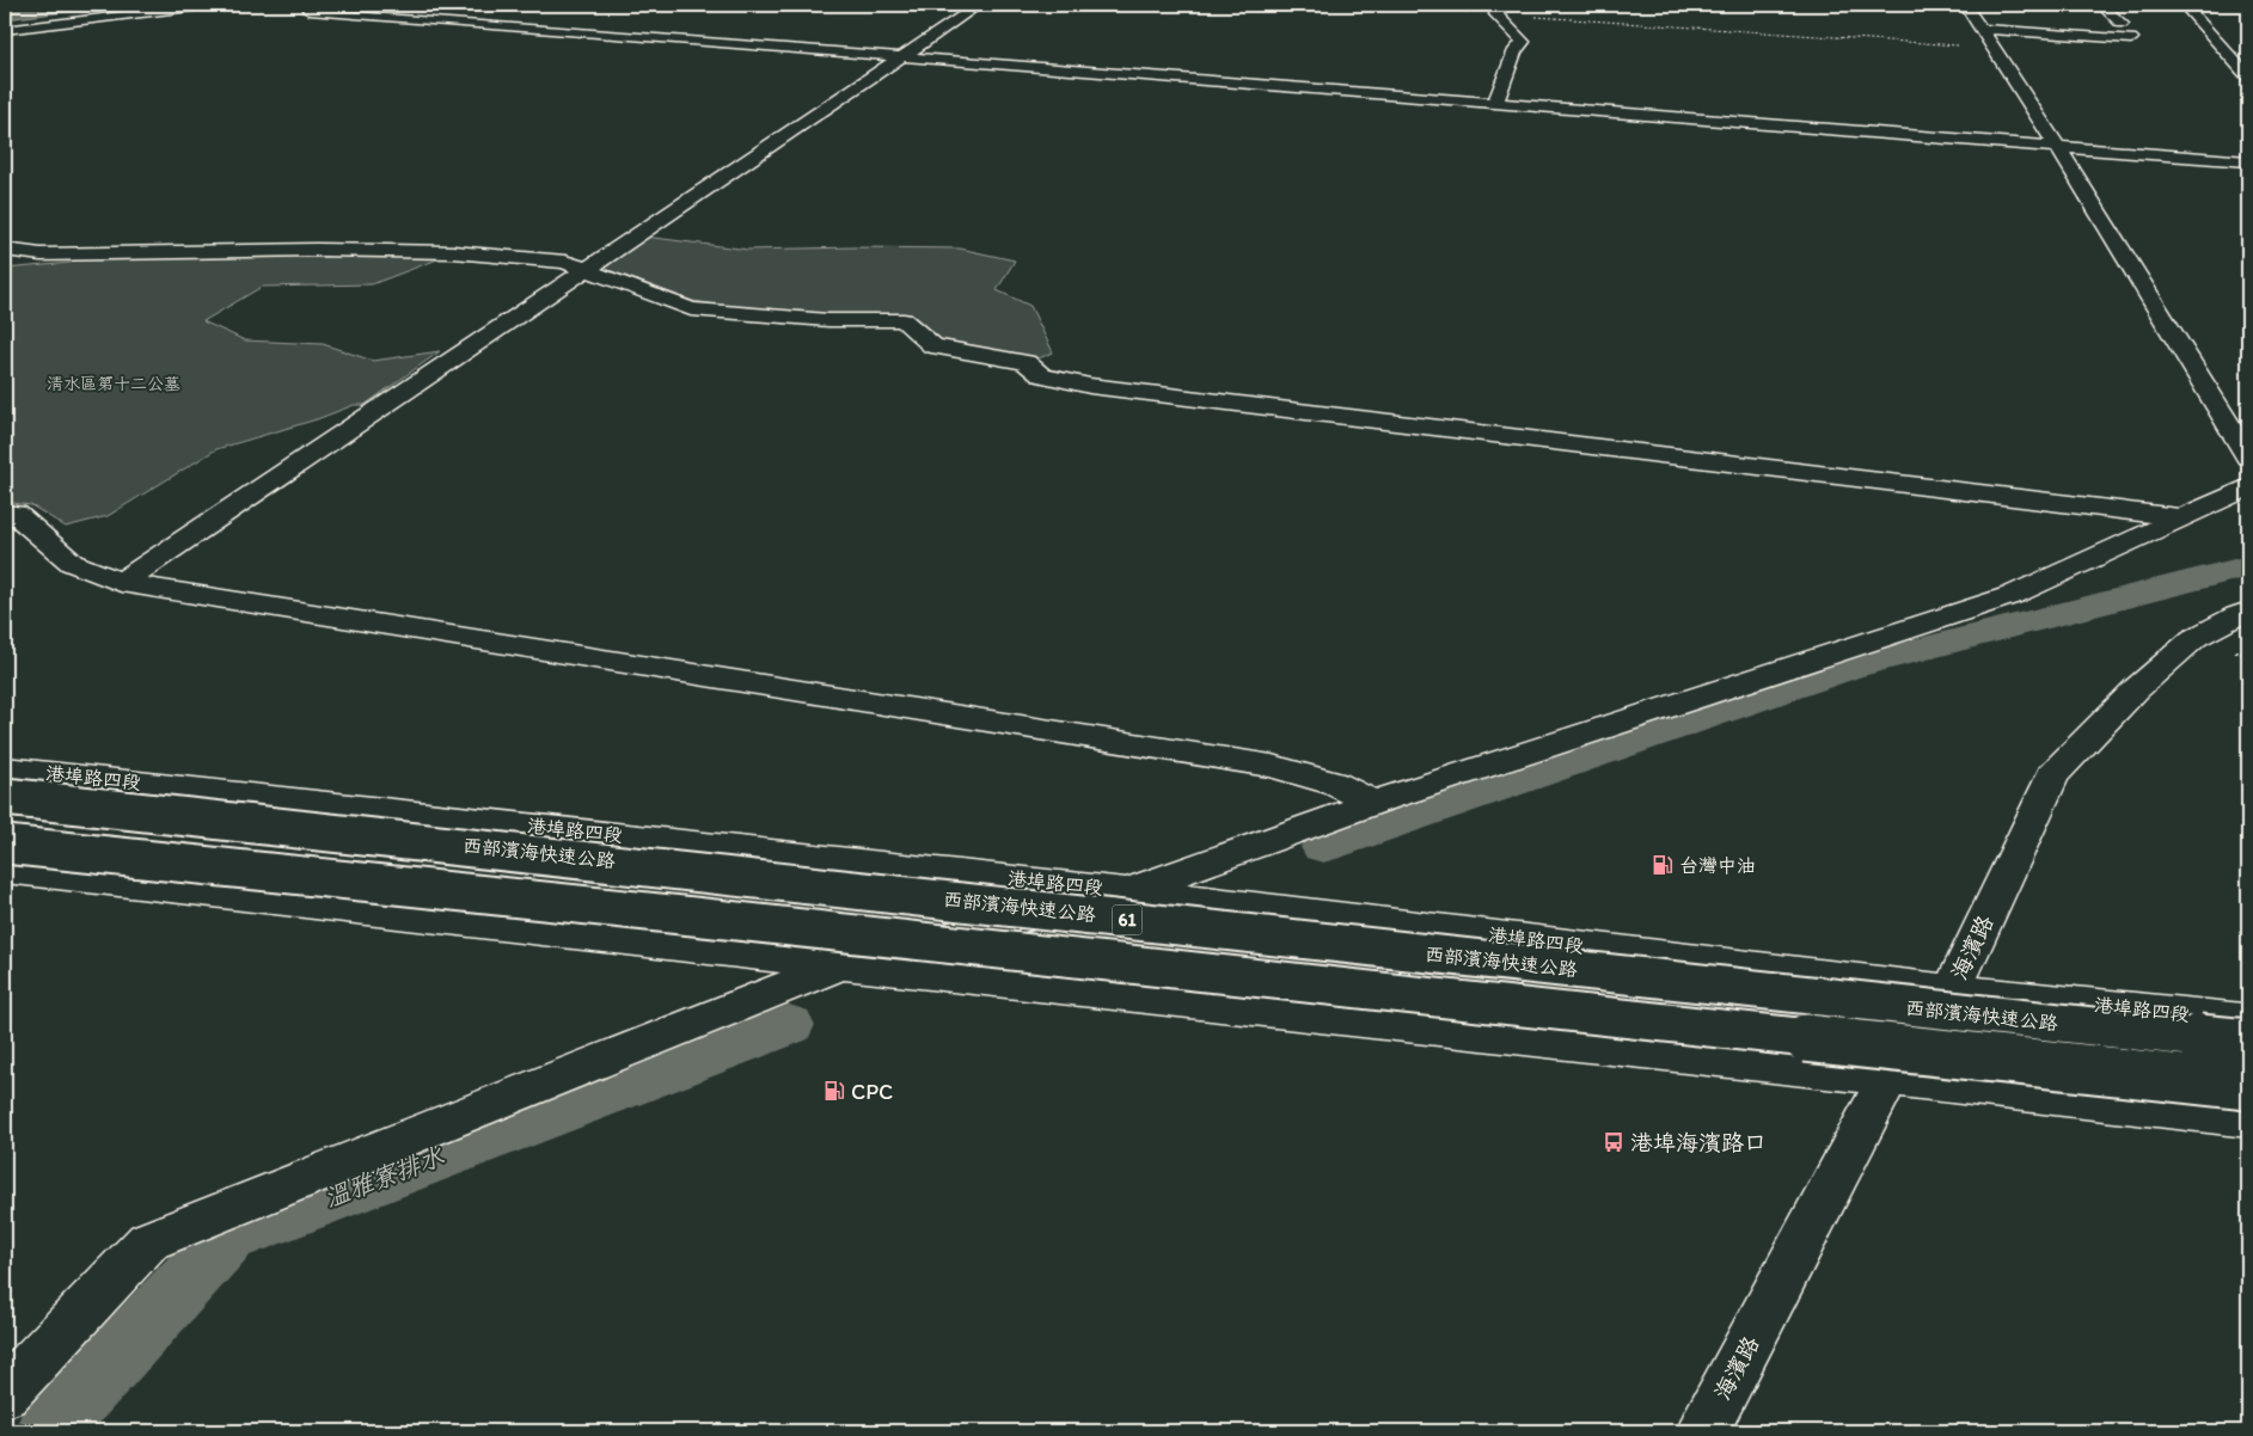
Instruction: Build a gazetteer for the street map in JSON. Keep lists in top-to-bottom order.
{
  "streets": {
    "main road": [
      "港埠路四段",
      "西部濱海快速公路",
      "61",
      "海濱路"
    ]
  },
  "crossings": [
    ["港埠路四段", "海濱路"]
  ],
  "water": ["溫雅寮排水"],
  "parks": ["清水區第十二公墓"],
  "places": {
    "fuel station": ["台灣中油", "CPC"],
    "bus stop": ["港埠海濱路口"]
  }
}
